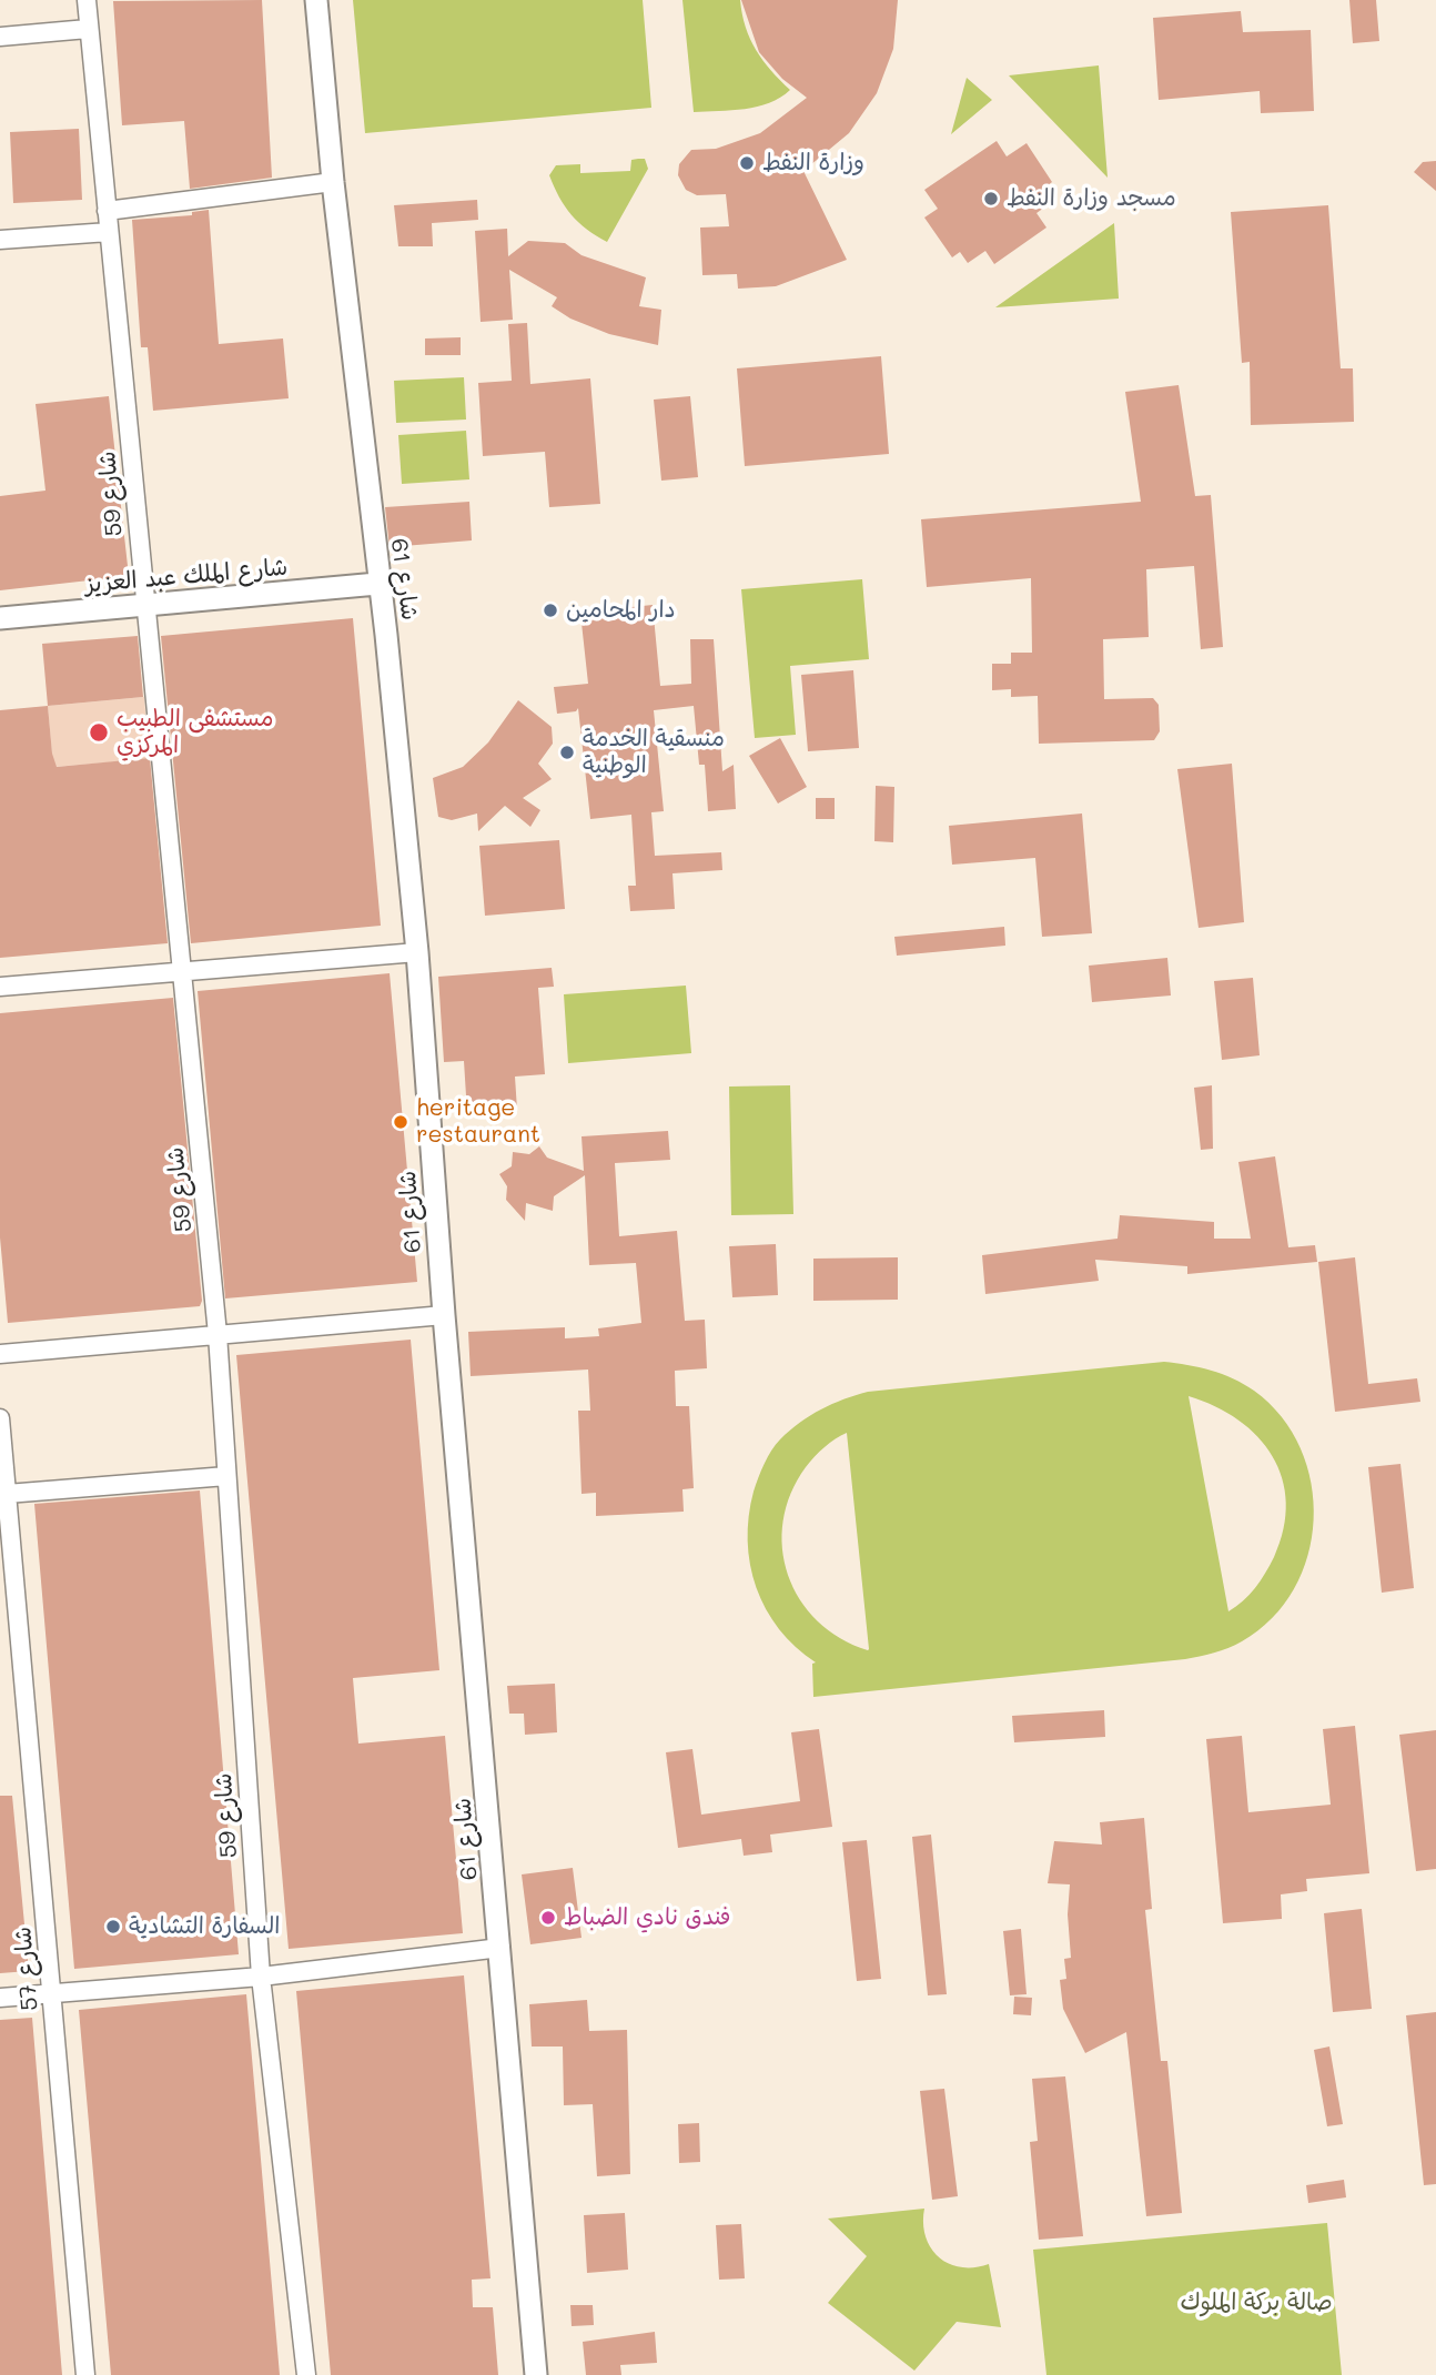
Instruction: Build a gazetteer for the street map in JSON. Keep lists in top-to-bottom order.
{
  "streets": {
    "street": [
      "شارع 59",
      "شارع الملك عبد العزيز",
      "شارع 61",
      "شارع 57"
    ]
  },
  "crossings": [
    ["شارع 59", "شارع الملك عبد العزيز"],
    ["شارع الملك عبد العزيز", "شارع 61"]
  ],
  "parks": ["صالة بركة الملوك"],
  "places": [
    "وزارة النفط",
    "مسجد وزارة النفط",
    "دار المحامين",
    "مستشفى الطبيب المركزي",
    "منسقية الخدمة الوطنية",
    "heritage restaurant",
    "فندق نادي الضباط",
    "السفارة التشادية"
  ]
}
